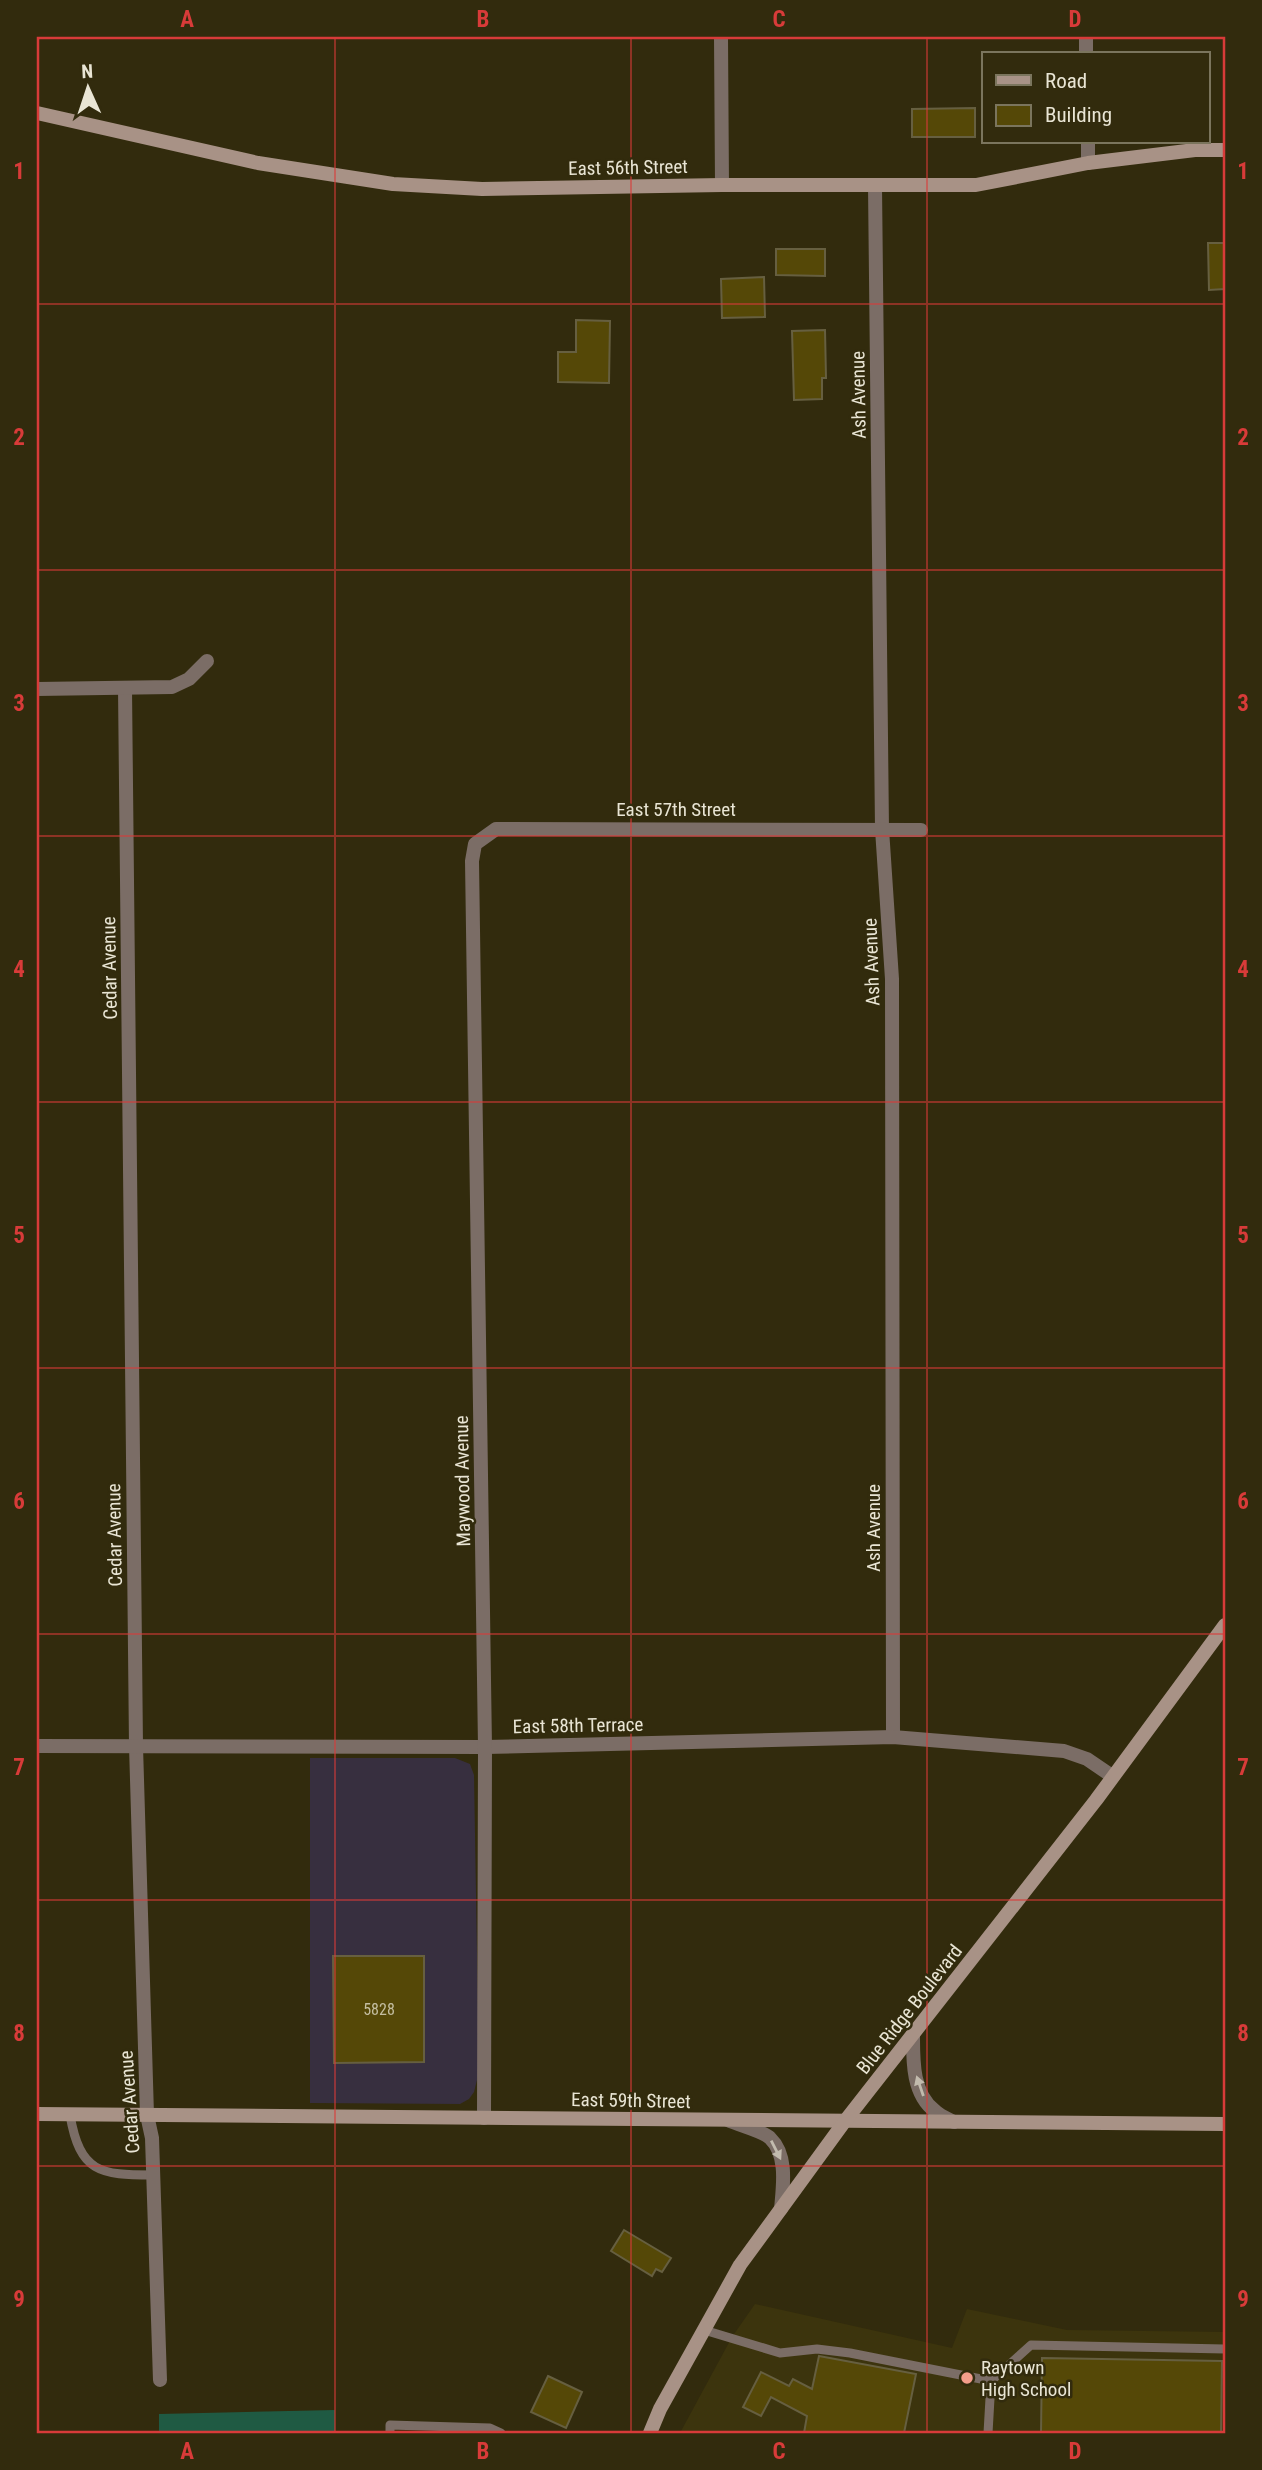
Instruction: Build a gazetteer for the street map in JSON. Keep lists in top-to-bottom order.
{
  "streets": {
    "street": [
      "East 56th Street",
      "Ash Avenue",
      "East 57th Street",
      "Cedar Avenue",
      "Maywood Avenue",
      "East 58th Terrace",
      "Blue Ridge Boulevard",
      "East 59th Street"
    ]
  },
  "crossings": [
    ["East 56th Street", "Ash Avenue"],
    ["Ash Avenue", "East 57th Street"],
    ["Ash Avenue", "East 58th Terrace"],
    ["East 57th Street", "Maywood Avenue"],
    ["Cedar Avenue", "East 58th Terrace"],
    ["Cedar Avenue", "East 59th Street"],
    ["Maywood Avenue", "East 58th Terrace"],
    ["Maywood Avenue", "East 59th Street"],
    ["East 58th Terrace", "Blue Ridge Boulevard"],
    ["Blue Ridge Boulevard", "East 59th Street"]
  ],
  "places": ["Raytown High School"],
  "house_numbers": ["5828"],
  "legend": ["Road", "Building"],
  "north": "top",
  "grid": {
    "columns": [
      "A",
      "B",
      "C",
      "D"
    ],
    "rows": [
      "1",
      "2",
      "3",
      "4",
      "5",
      "6",
      "7",
      "8",
      "9"
    ]
  }
}
